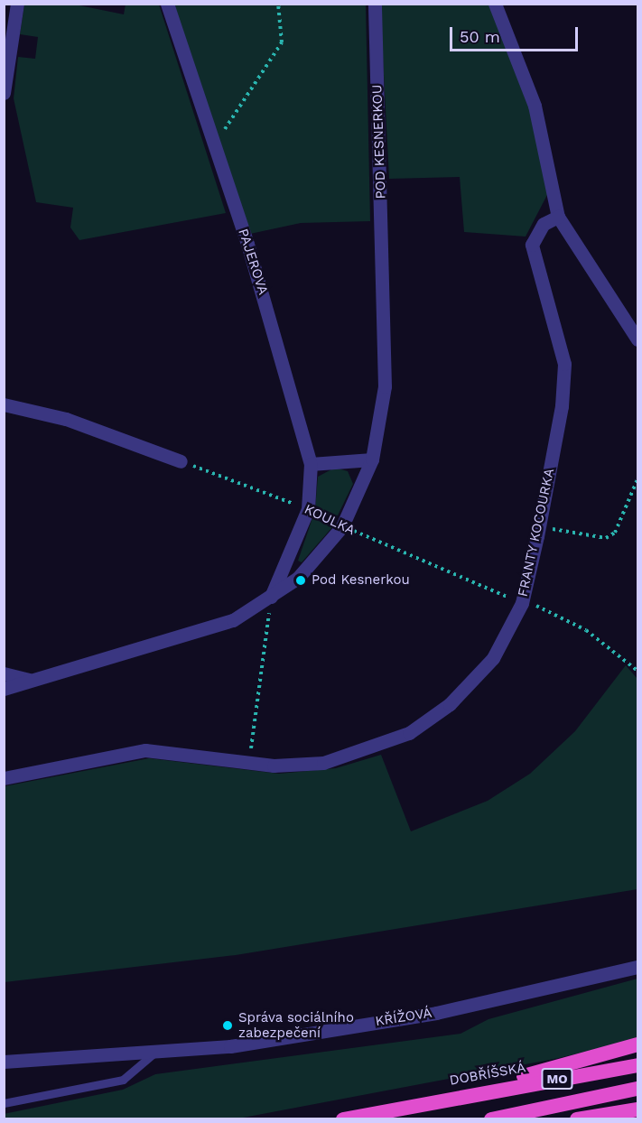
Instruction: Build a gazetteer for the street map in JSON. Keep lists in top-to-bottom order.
{
  "streets": {
    "highway": ["DOBŘÍŠSKÁ", "MO"],
    "street": [
      "POD KESNERKOU",
      "PAJEROVA",
      "FRANTY KOCOURKA",
      "KŘÍŽOVÁ"
    ],
    "path": ["KOULKA"]
  },
  "crossings": [
    ["POD KESNERKOU", "KOULKA"],
    ["KOULKA", "FRANTY KOCOURKA"]
  ],
  "places": ["Pod Kesnerkou", "Správa sociálního zabezpečení"],
  "scale_bar": "50 m"
}
